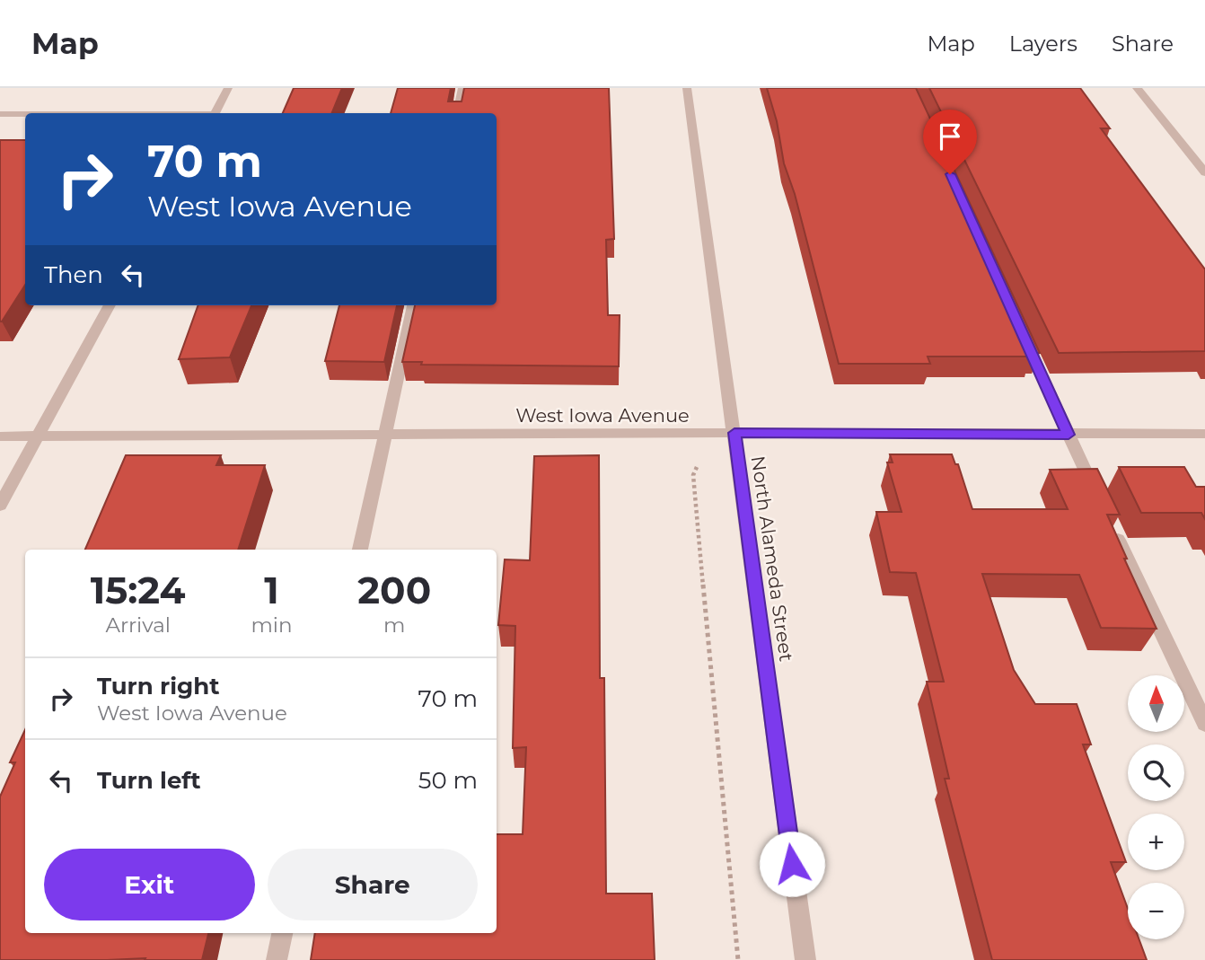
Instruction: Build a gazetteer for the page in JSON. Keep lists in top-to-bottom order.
{
  "streets": {
    "street": ["West Iowa Avenue", "North Alameda Street"]
  },
  "crossings": [
    ["West Iowa Avenue", "North Alameda Street"]
  ],
  "north": "top",
  "page": {
    "header": "Map",
    "nav": ["Map", "Layers", "Share"],
    "turn": ["70 m", "West Iowa Avenue"],
    "then": "Then",
    "eta": [
      "15:24",
      "Arrival",
      "1",
      "min",
      "200",
      "m"
    ],
    "list": [
      {
        "name": "Turn right",
        "note": "West Iowa Avenue",
        "value": "70 m"
      },
      {
        "name": "Turn left",
        "value": "50 m"
      }
    ],
    "map_buttons": ["+", "−"],
    "buttons": ["Exit", "Share"]
  }
}
